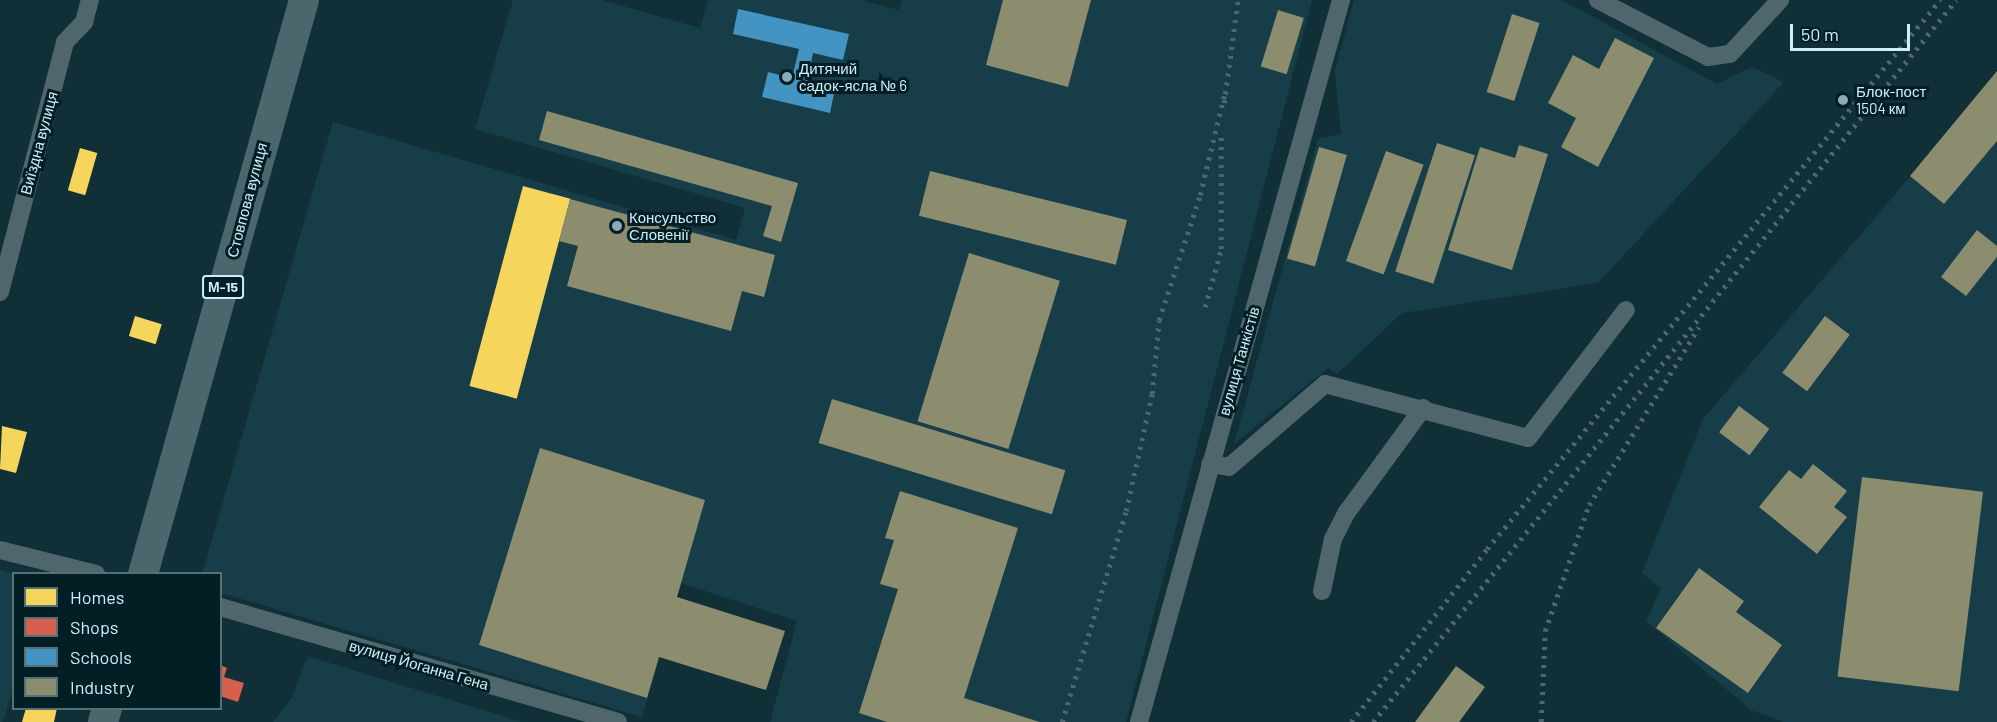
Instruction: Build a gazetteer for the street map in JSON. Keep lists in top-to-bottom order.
{
  "streets": {
    "main road": ["Стовпова вулиця", "М-15"],
    "street": ["Виїздна вулиця", "вулиця Танкістів", "вулиця Йоганна Гена"]
  },
  "places": ["Дитячий садок-ясла № 6", "Блок-пост 1504 км", "Консульство Словенії"],
  "legend": [
    "Homes",
    "Shops",
    "Schools",
    "Industry"
  ],
  "scale_bar": "50 m"
}
